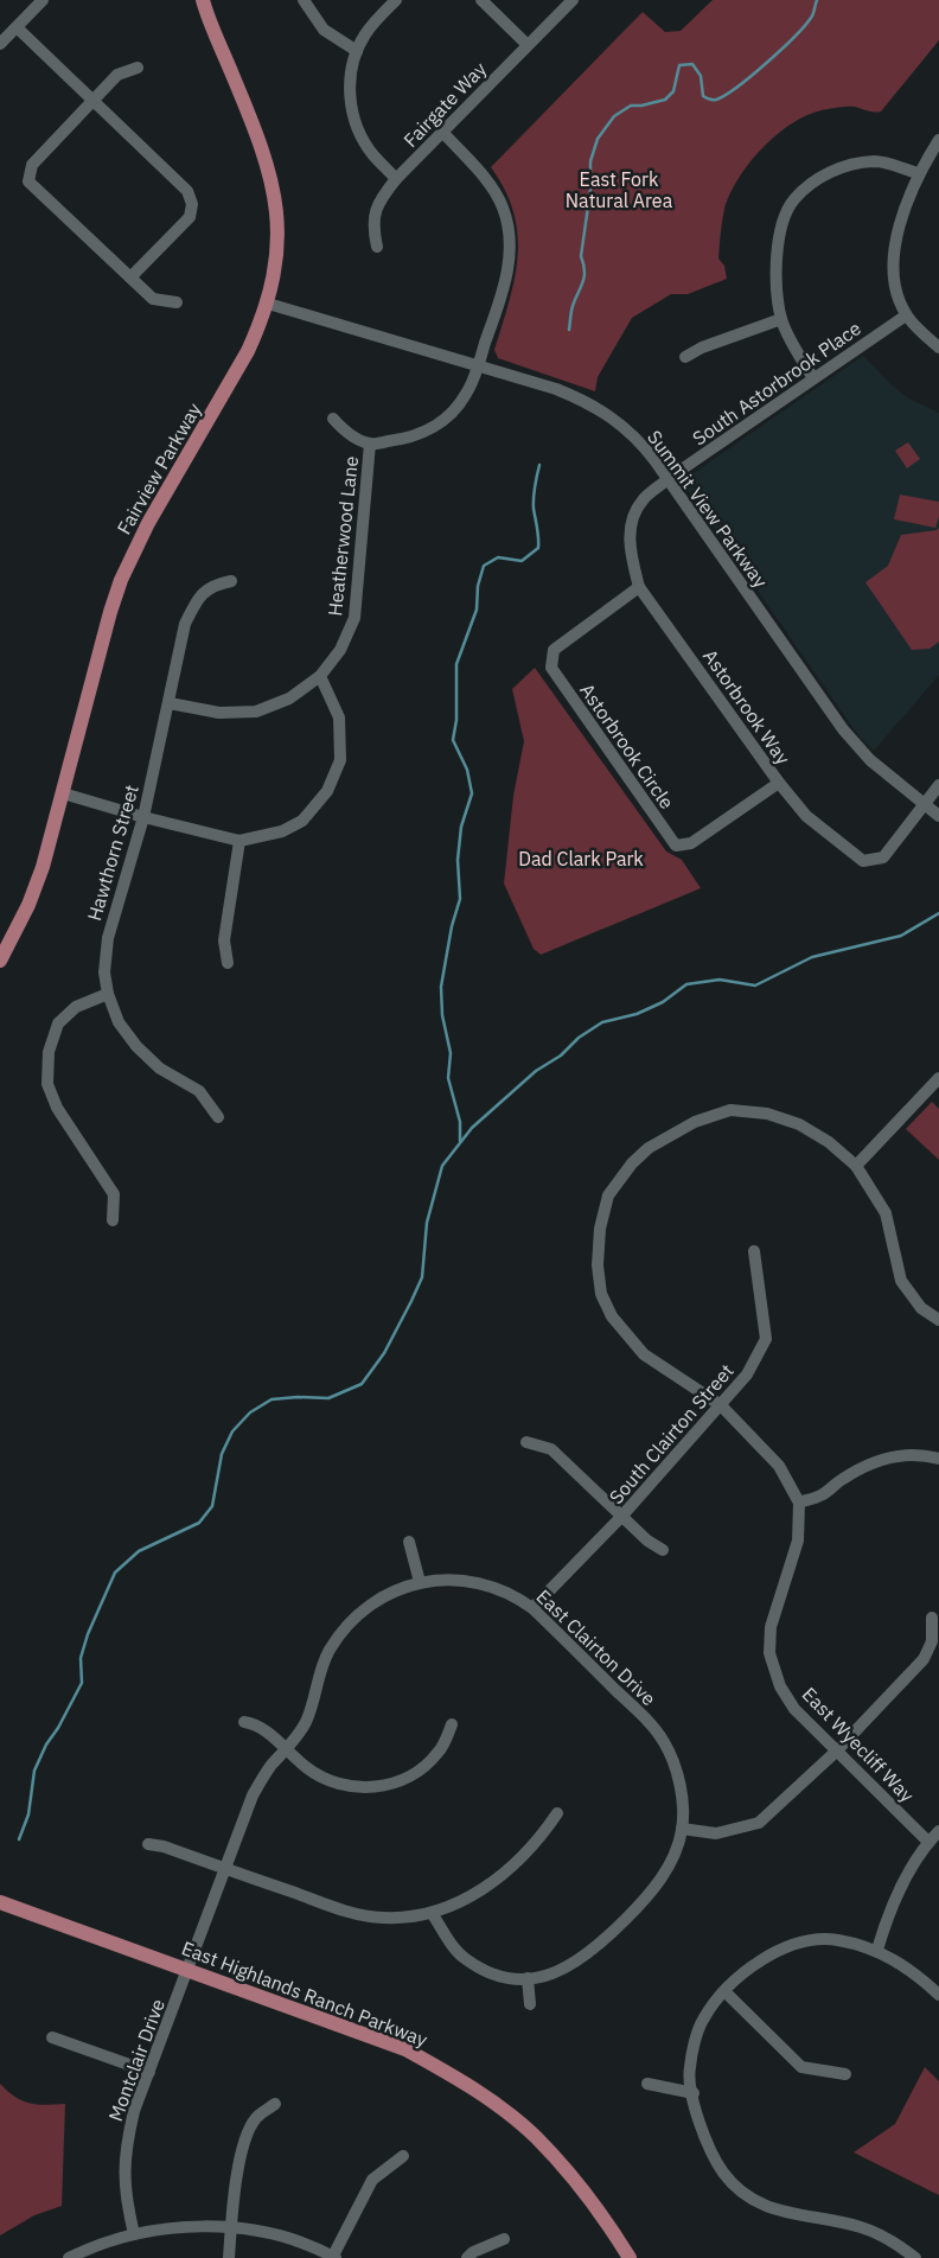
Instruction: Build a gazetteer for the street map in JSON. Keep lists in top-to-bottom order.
{
  "streets": {
    "main road": ["Fairview Parkway", "East Highlands Ranch Parkway"],
    "street": [
      "Fairgate Way",
      "South Astorbrook Place",
      "Summit View Parkway",
      "Heatherwood Lane",
      "Astorbrook Way",
      "Astorbrook Circle",
      "Hawthorn Street",
      "South Clairton Street",
      "East Clairton Drive",
      "East Wyecliff Way",
      "Montclair Drive"
    ]
  },
  "crossings": [
    ["South Astorbrook Place", "Summit View Parkway"],
    ["South Astorbrook Place", "Astorbrook Way"],
    ["Fairview Parkway", "Summit View Parkway"],
    ["Summit View Parkway", "Astorbrook Way"],
    ["Heatherwood Lane", "Hawthorn Street"],
    ["Astorbrook Way", "Astorbrook Circle"],
    ["South Clairton Street", "East Clairton Drive"],
    ["South Clairton Street", "East Wyecliff Way"],
    ["East Clairton Drive", "East Highlands Ranch Parkway"],
    ["East Clairton Drive", "Montclair Drive"],
    ["East Highlands Ranch Parkway", "Montclair Drive"]
  ],
  "parks": ["East Fork Natural Area", "Dad Clark Park"]
}
